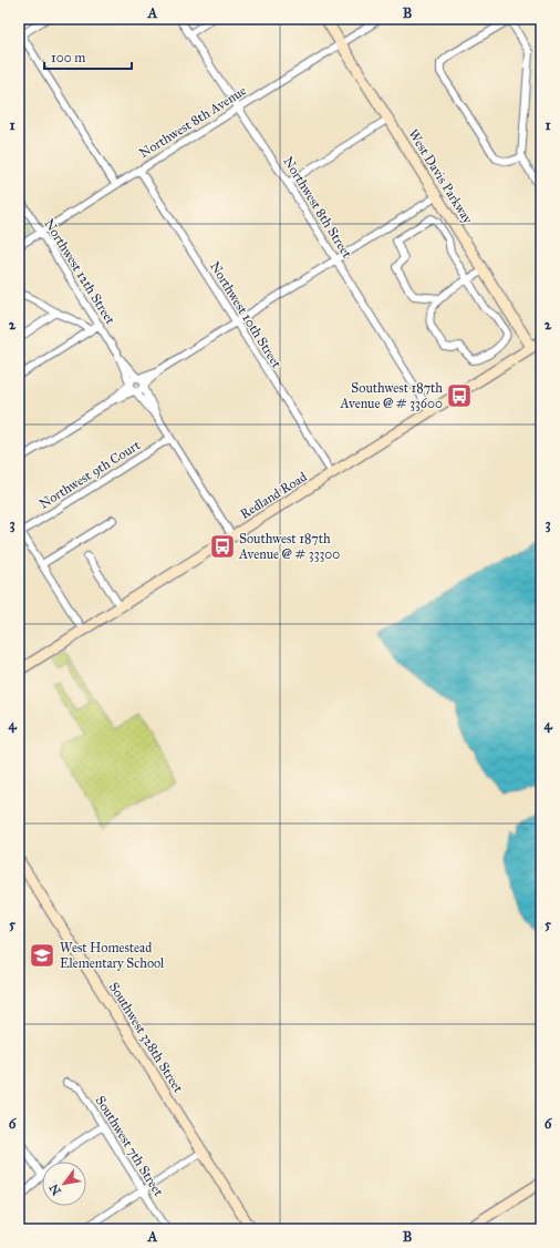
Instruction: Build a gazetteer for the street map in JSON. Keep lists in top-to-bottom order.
{
  "streets": {
    "street": [
      "Northwest 8th Avenue",
      "West Davis Parkway",
      "Northwest 8th Street",
      "Northwest 12th Street",
      "Northwest 10th Street",
      "Northwest 9th Court",
      "Redland Road",
      "Southwest 328th Street",
      "Southwest 7th Street"
    ]
  },
  "crossings": [
    ["Northwest 8th Avenue", "West Davis Parkway"],
    ["Northwest 8th Avenue", "Northwest 8th Street"],
    ["Northwest 8th Avenue", "Northwest 12th Street"],
    ["Northwest 8th Avenue", "Northwest 10th Street"],
    ["West Davis Parkway", "Redland Road"],
    ["Northwest 8th Street", "Redland Road"],
    ["Northwest 10th Street", "Redland Road"]
  ],
  "places": {
    "bus stop": ["Southwest 187th Avenue @ # 33600", "Southwest 187th Avenue @ # 33300"],
    "school or university": ["West Homestead Elementary School"]
  },
  "scale_bar": "100 m",
  "north": "bottom left",
  "grid": {
    "columns": ["A", "B"],
    "rows": [
      "1",
      "2",
      "3",
      "4",
      "5",
      "6"
    ]
  }
}
